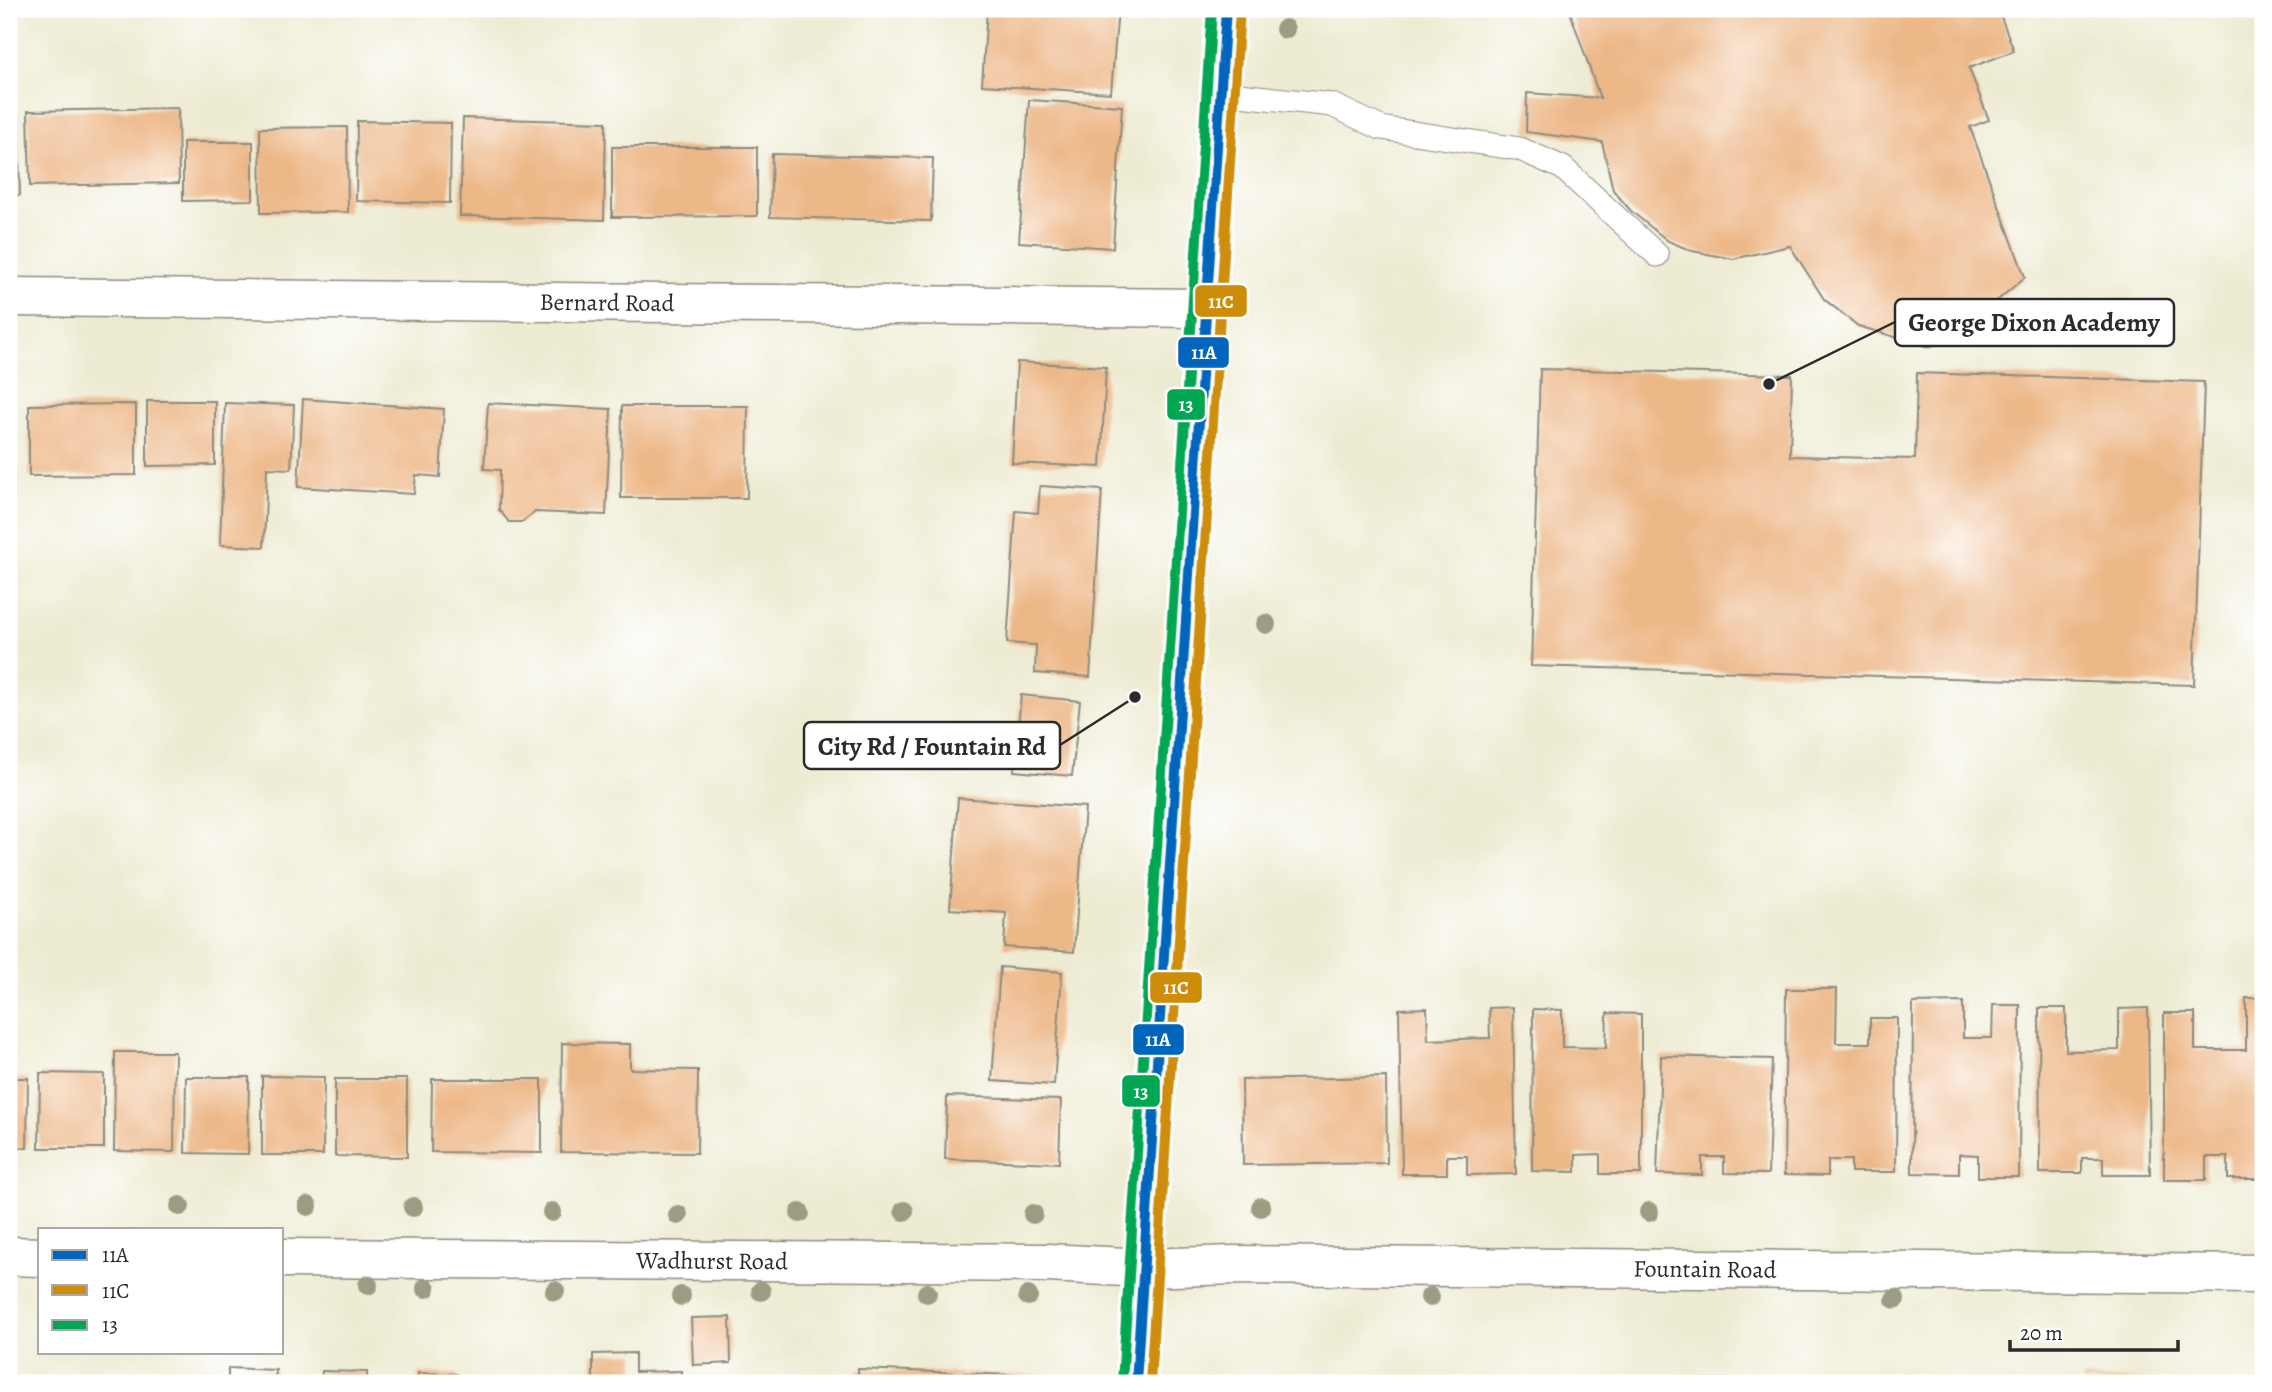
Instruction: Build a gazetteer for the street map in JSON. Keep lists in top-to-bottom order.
{
  "streets": {
    "street": ["Bernard Road", "Wadhurst Road", "Fountain Road"]
  },
  "crossings": [
    ["Wadhurst Road", "Fountain Road"]
  ],
  "places": ["George Dixon Academy", "City Rd / Fountain Rd"],
  "lines": ["transit line 11A", "transit line 13", "transit line 11C"],
  "legend": ["11A", "11C", "13"],
  "scale_bar": "20 m"
}
